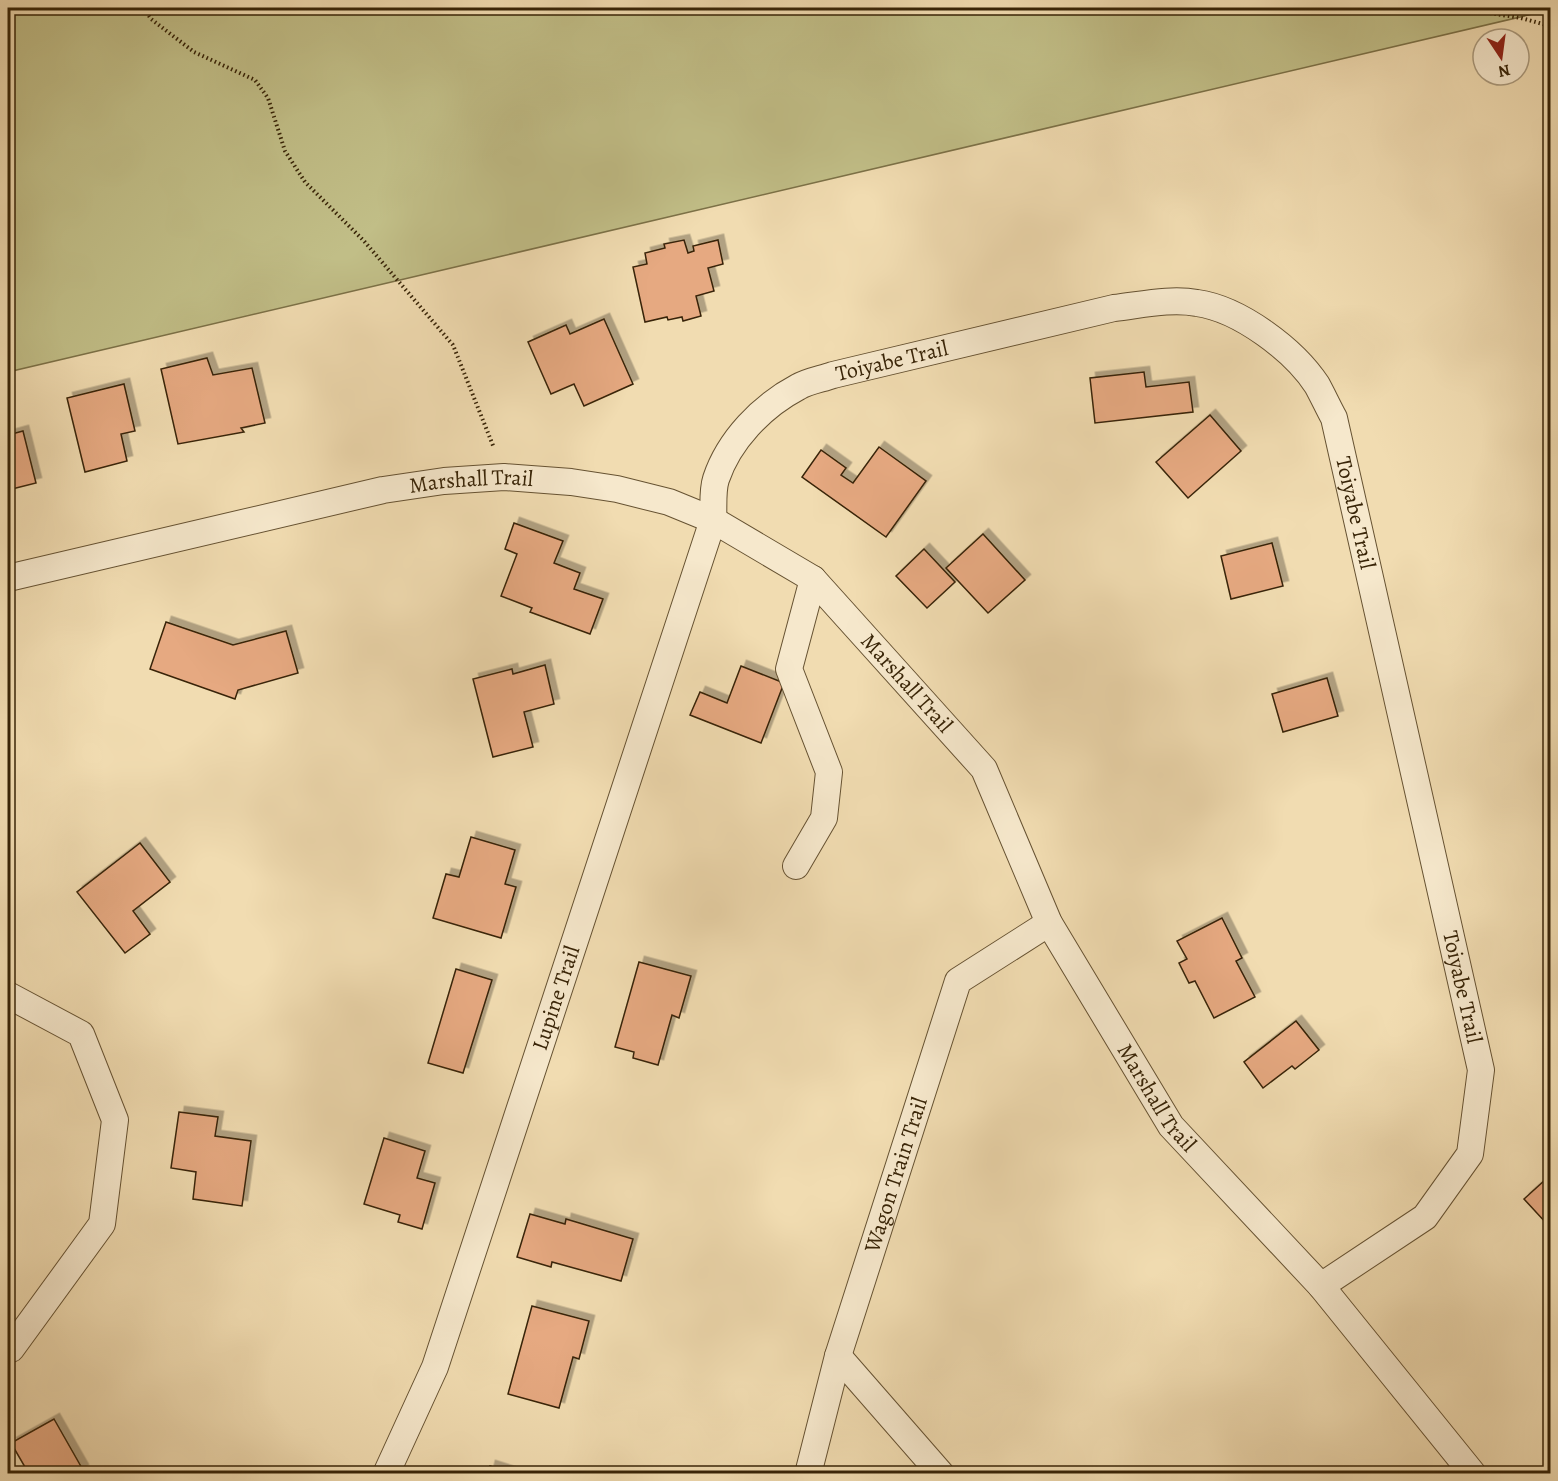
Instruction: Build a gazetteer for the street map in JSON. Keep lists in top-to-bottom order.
{
  "streets": {
    "street": [
      "Toiyabe Trail",
      "Marshall Trail",
      "Lupine Trail",
      "Wagon Train Trail"
    ]
  },
  "crossings": [
    ["Toiyabe Trail", "Marshall Trail"],
    ["Toiyabe Trail", "Lupine Trail"],
    ["Marshall Trail", "Lupine Trail"],
    ["Marshall Trail", "Wagon Train Trail"]
  ],
  "north": "bottom"
}
